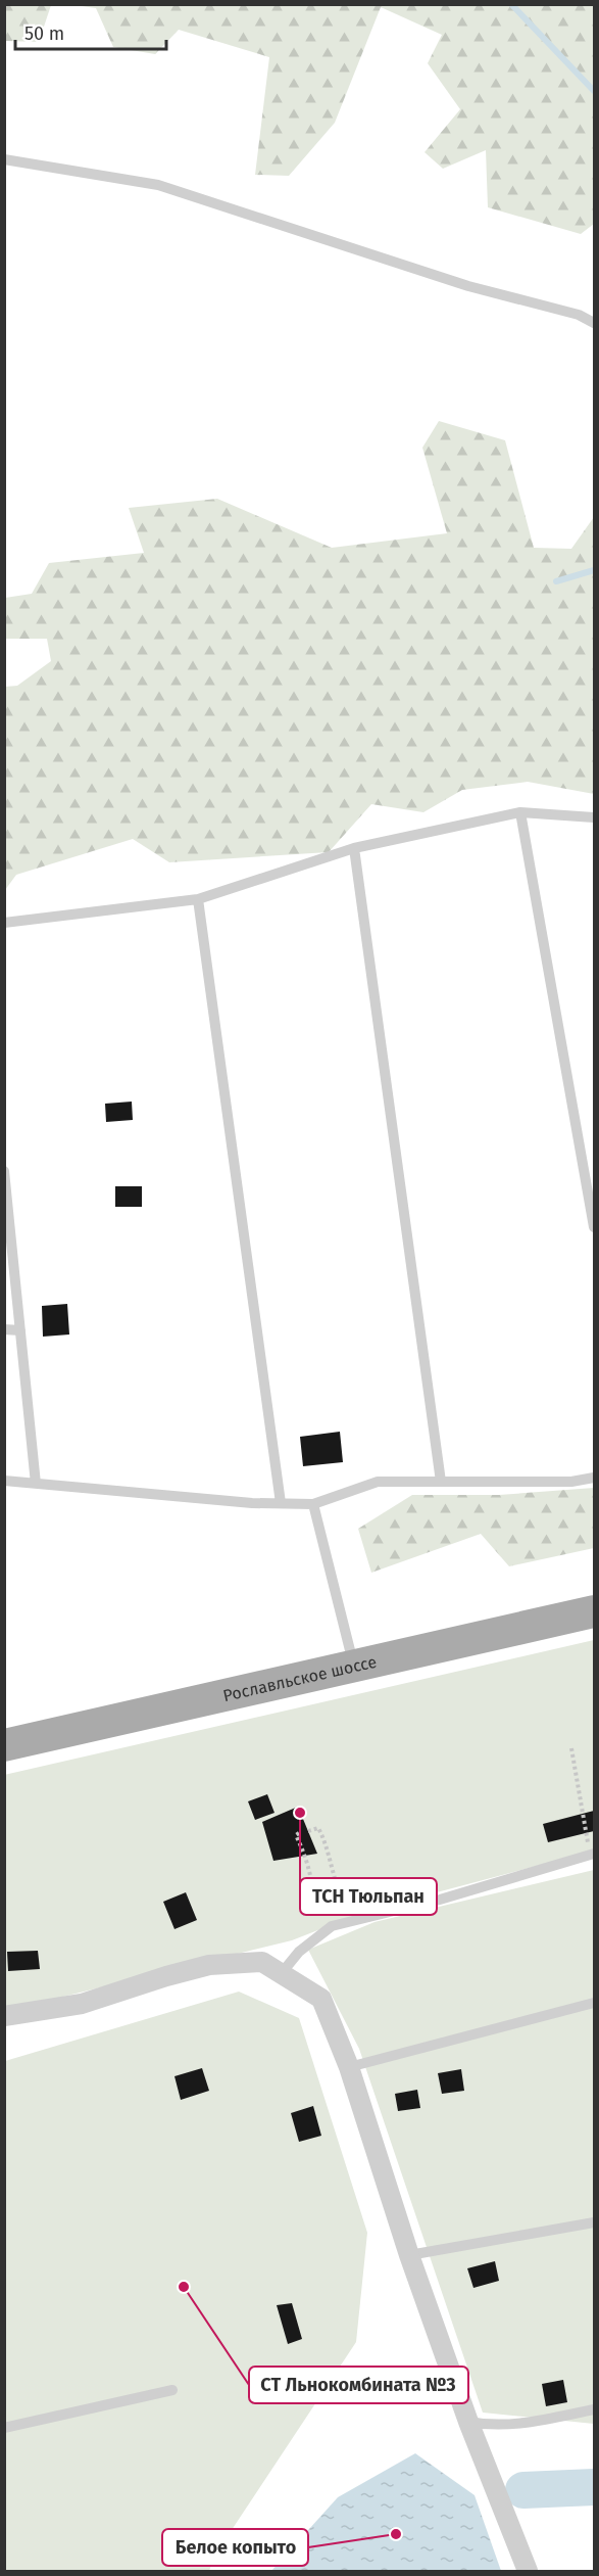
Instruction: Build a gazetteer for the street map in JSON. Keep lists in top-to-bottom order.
{
  "streets": {
    "main road": ["Рославльское шоссе"]
  },
  "places": ["ТСН Тюльпан", "СТ Льнокомбината №3", "Белое копыто"],
  "scale_bar": "50 m"
}
